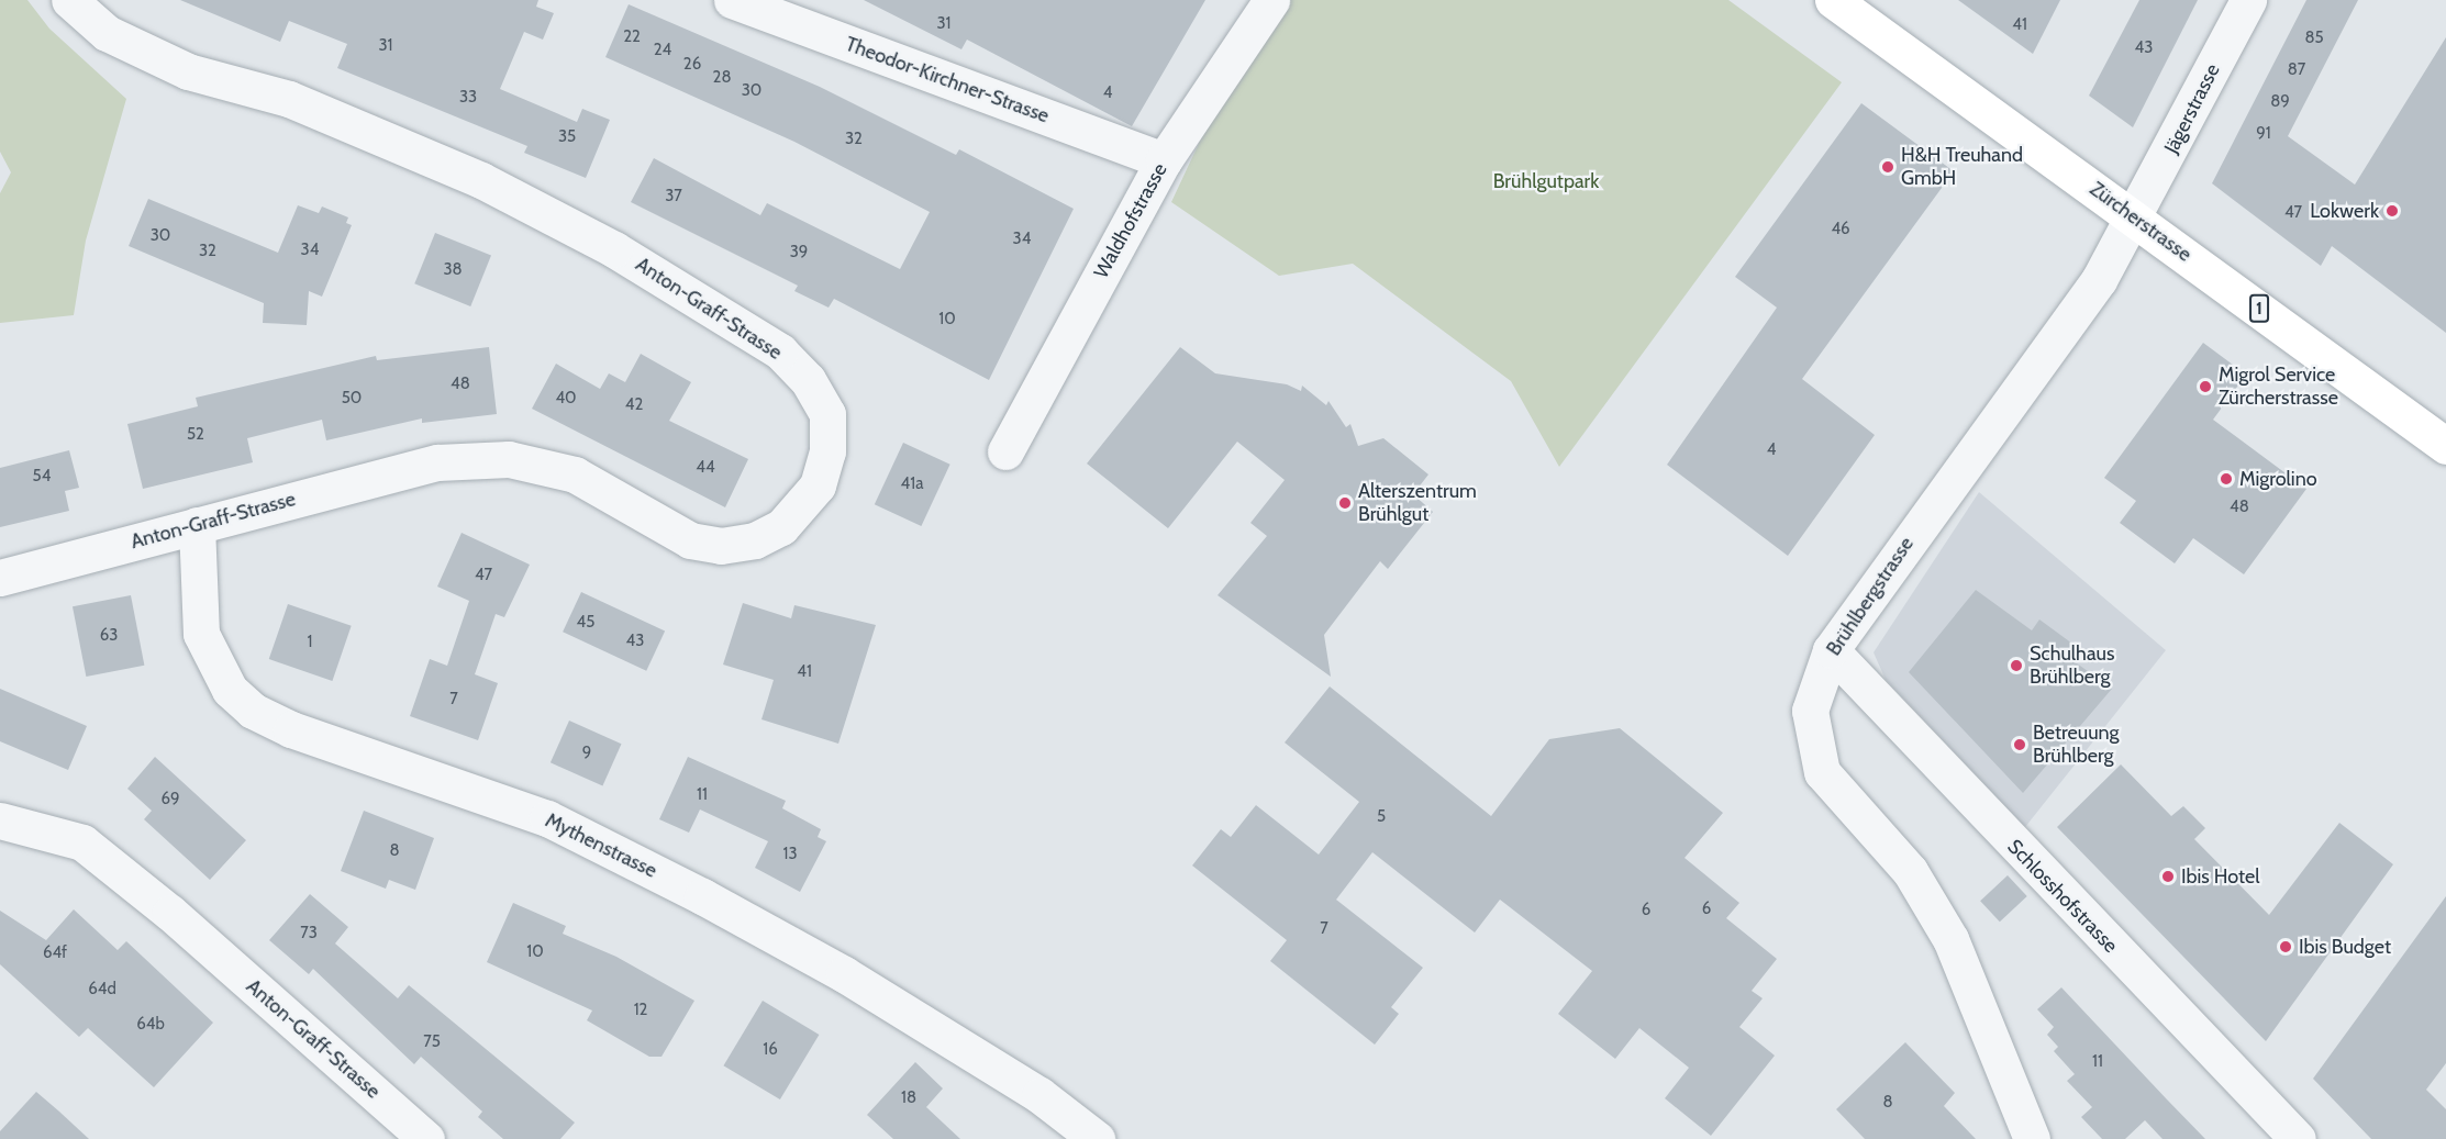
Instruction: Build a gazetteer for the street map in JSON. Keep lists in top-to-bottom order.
{
  "streets": {
    "main road": ["Zürcherstrasse", "1"],
    "street": [
      "Theodor-Kirchner-Strasse",
      "Jägerstrasse",
      "Waldhofstrasse",
      "Anton-Graff-Strasse",
      "Brühlbergstrasse",
      "Mythenstrasse",
      "Schlosshofstrasse"
    ]
  },
  "crossings": [
    ["Theodor-Kirchner-Strasse", "Waldhofstrasse"],
    ["Jägerstrasse", "Zürcherstrasse"],
    ["Jägerstrasse", "Brühlbergstrasse"],
    ["Zürcherstrasse", "Brühlbergstrasse"],
    ["Anton-Graff-Strasse", "Mythenstrasse"],
    ["Brühlbergstrasse", "Schlosshofstrasse"]
  ],
  "parks": ["Brühlgutpark"],
  "places": [
    "H&H Treuhand GmbH",
    "Lokwerk",
    "Migrol Service Zürcherstrasse",
    "Migrolino",
    "Alterszentrum Brühlgut",
    "Schulhaus Brühlberg",
    "Betreuung Brühlberg",
    "Ibis Hotel",
    "Ibis Budget"
  ],
  "house_numbers": [
    "31",
    "41",
    "22",
    "85",
    "31",
    "43",
    "24",
    "26",
    "87",
    "28",
    "30",
    "4",
    "33",
    "89",
    "91",
    "35",
    "32",
    "37",
    "47",
    "46",
    "30",
    "34",
    "34",
    "32",
    "39",
    "38",
    "10",
    "48",
    "50",
    "40",
    "42",
    "52",
    "4",
    "44",
    "54",
    "41a",
    "48",
    "47",
    "45",
    "63",
    "43",
    "1",
    "41",
    "7",
    "9",
    "11",
    "69",
    "5",
    "8",
    "13",
    "6",
    "6",
    "7",
    "73",
    "10",
    "64f",
    "64d",
    "12",
    "64b",
    "75",
    "16",
    "11",
    "18",
    "8"
  ]
}
